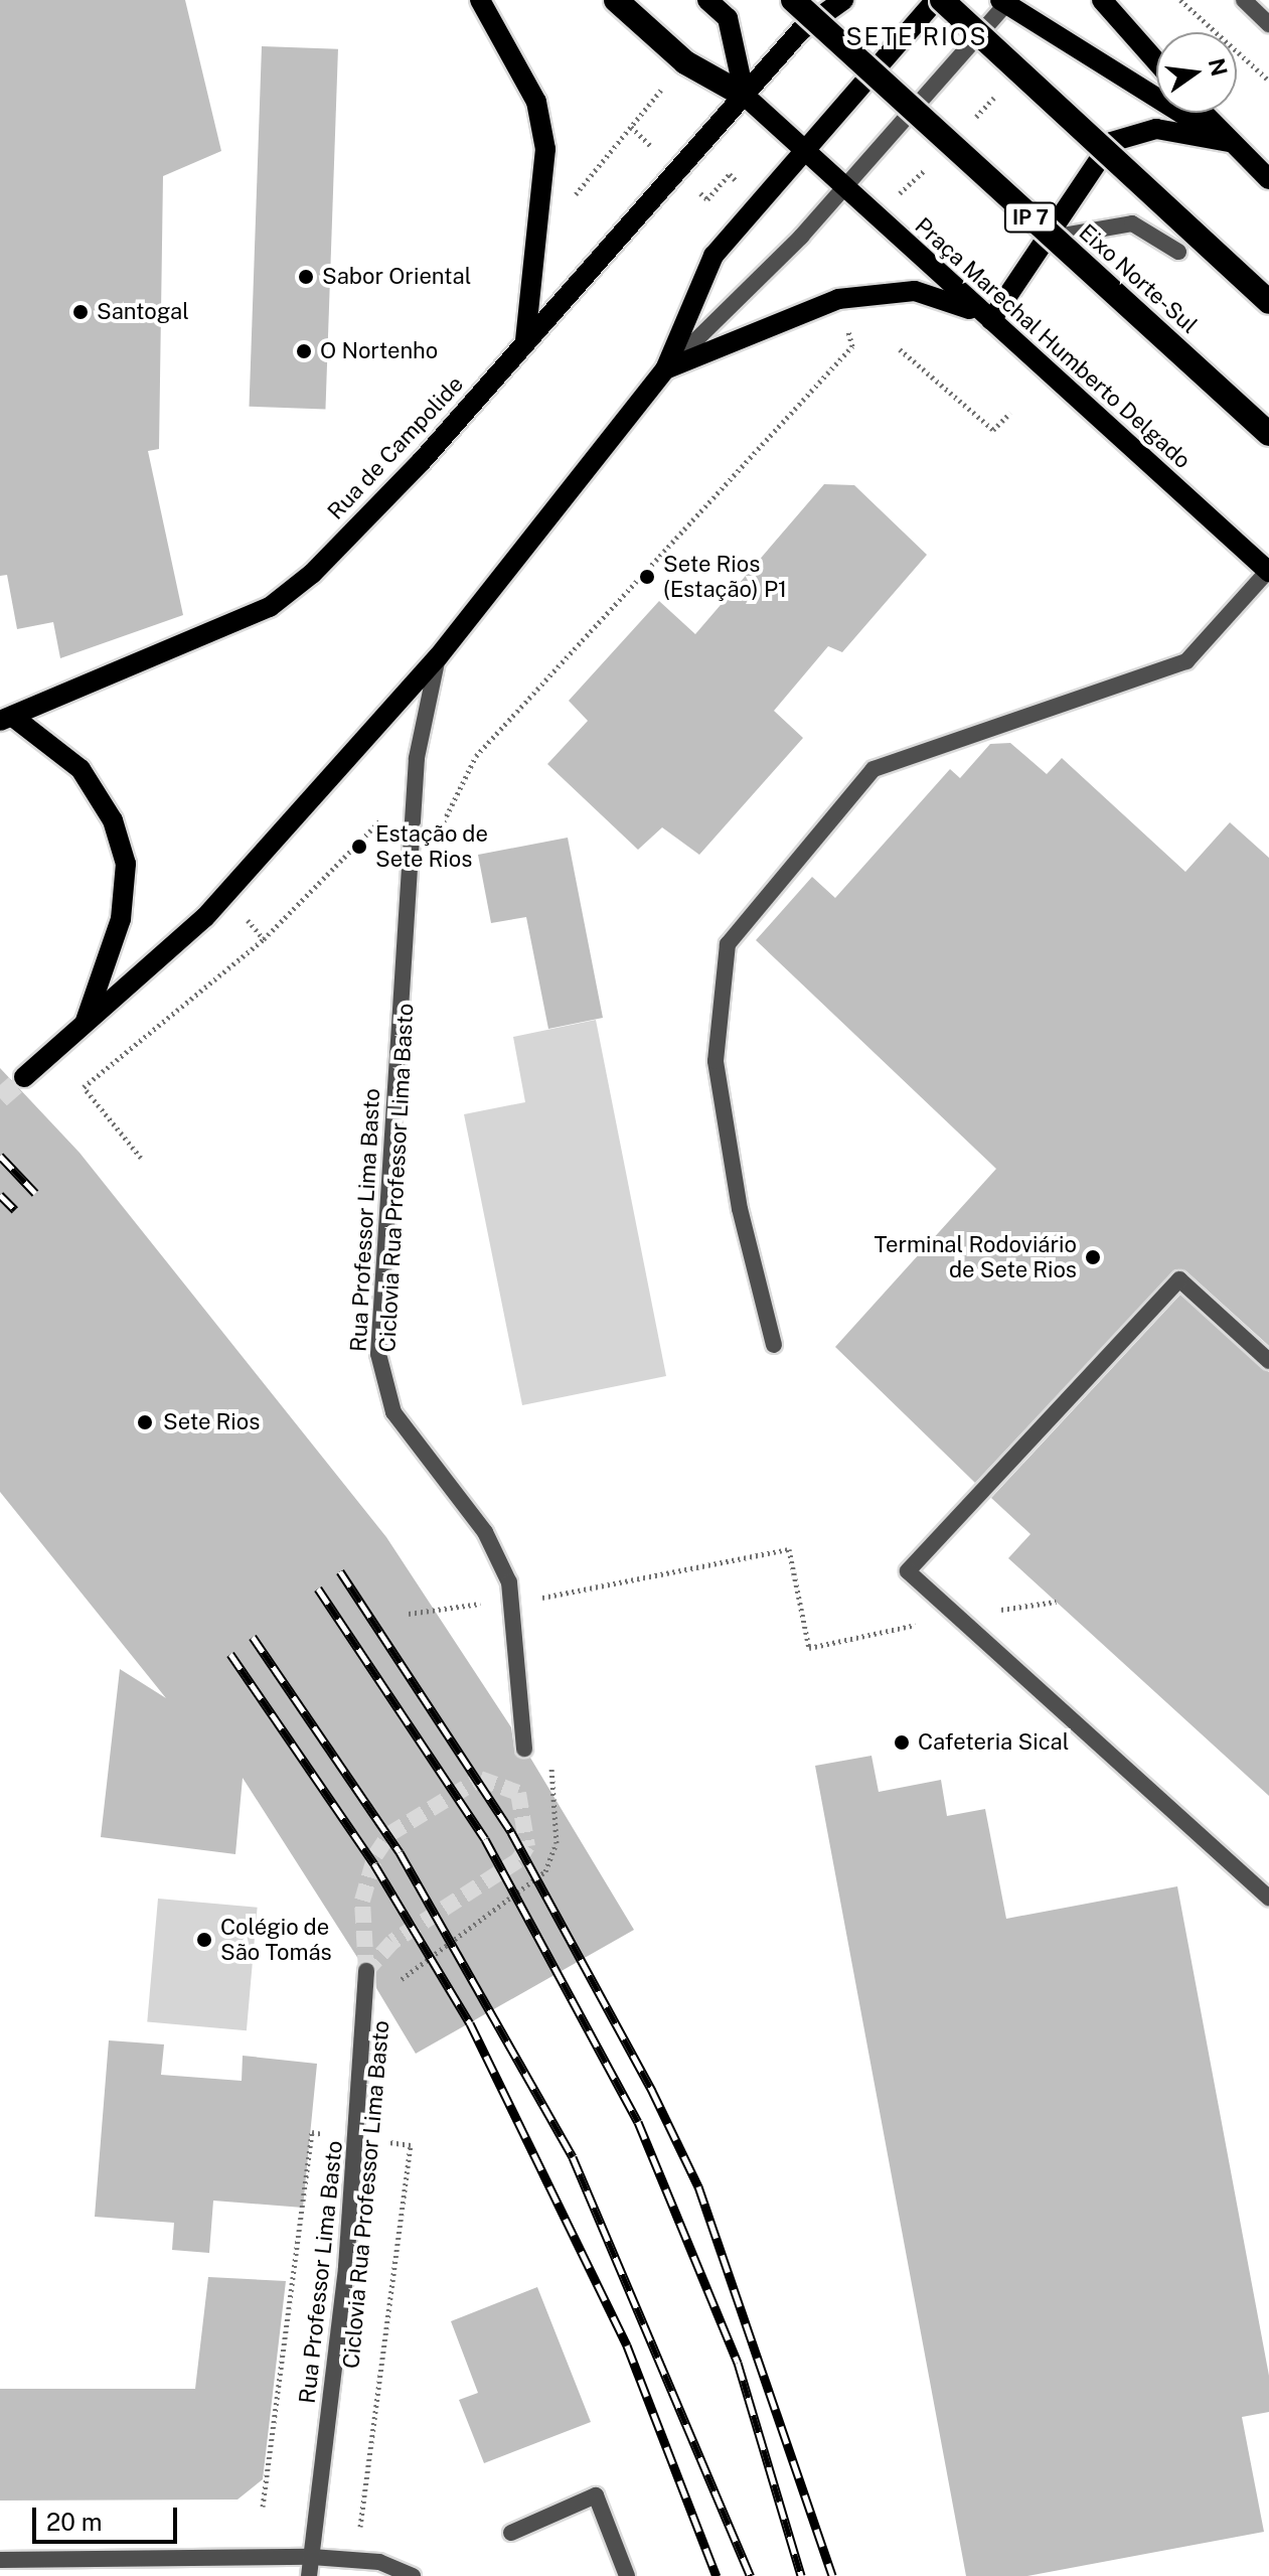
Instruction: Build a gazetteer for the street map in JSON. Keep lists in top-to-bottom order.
{
  "streets": {
    "highway": ["IP 7", "Eixo Norte-Sul"],
    "main road": ["Praça Marechal Humberto Delgado", "Rua de Campolide"],
    "street": ["Rua Professor Lima Basto"],
    "path": ["Ciclovia Rua Professor Lima Basto"]
  },
  "crossings": [
    ["Praça Marechal Humberto Delgado", "Rua de Campolide"]
  ],
  "districts": ["SETE RIOS"],
  "places": [
    "Sabor Oriental",
    "Santogal",
    "O Nortenho",
    "Sete Rios (Estação) P1",
    "Estação de Sete Rios",
    "Terminal Rodoviário de Sete Rios",
    "Sete Rios",
    "Cafeteria Sical",
    "Colégio de São Tomás"
  ],
  "scale_bar": "20 m",
  "north": "right"
}
